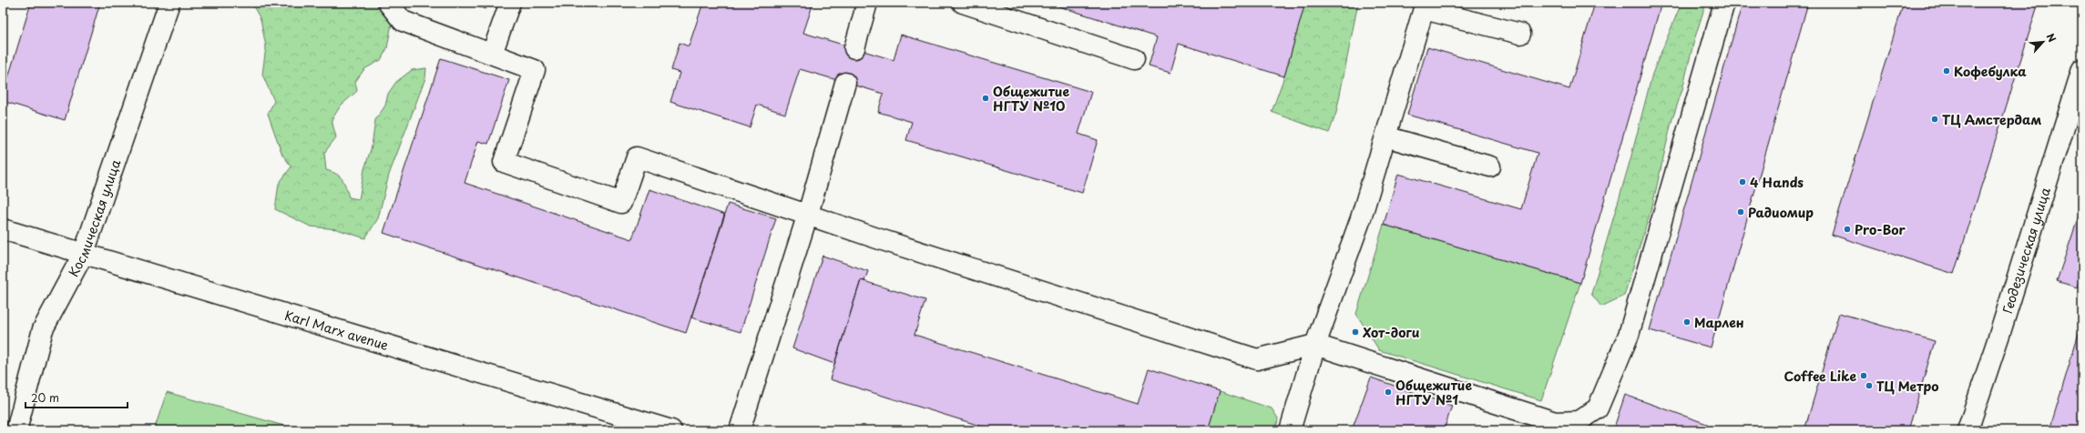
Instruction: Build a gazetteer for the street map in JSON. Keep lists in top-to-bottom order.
{
  "streets": {
    "street": ["Космическая улица", "Геодезическая улица", "Karl Marx avenue"]
  },
  "crossings": [
    ["Космическая улица", "Karl Marx avenue"]
  ],
  "places": [
    "Кофебулка",
    "Общежитие НГТУ №10",
    "ТЦ Амстердам",
    "4 Hands",
    "Радиомир",
    "Pro-Bor",
    "Марлен",
    "Хот-доги",
    "Coffee Like",
    "ТЦ Метро",
    "Общежитие НГТУ №1"
  ],
  "scale_bar": "20 m",
  "north": "top right"
}
